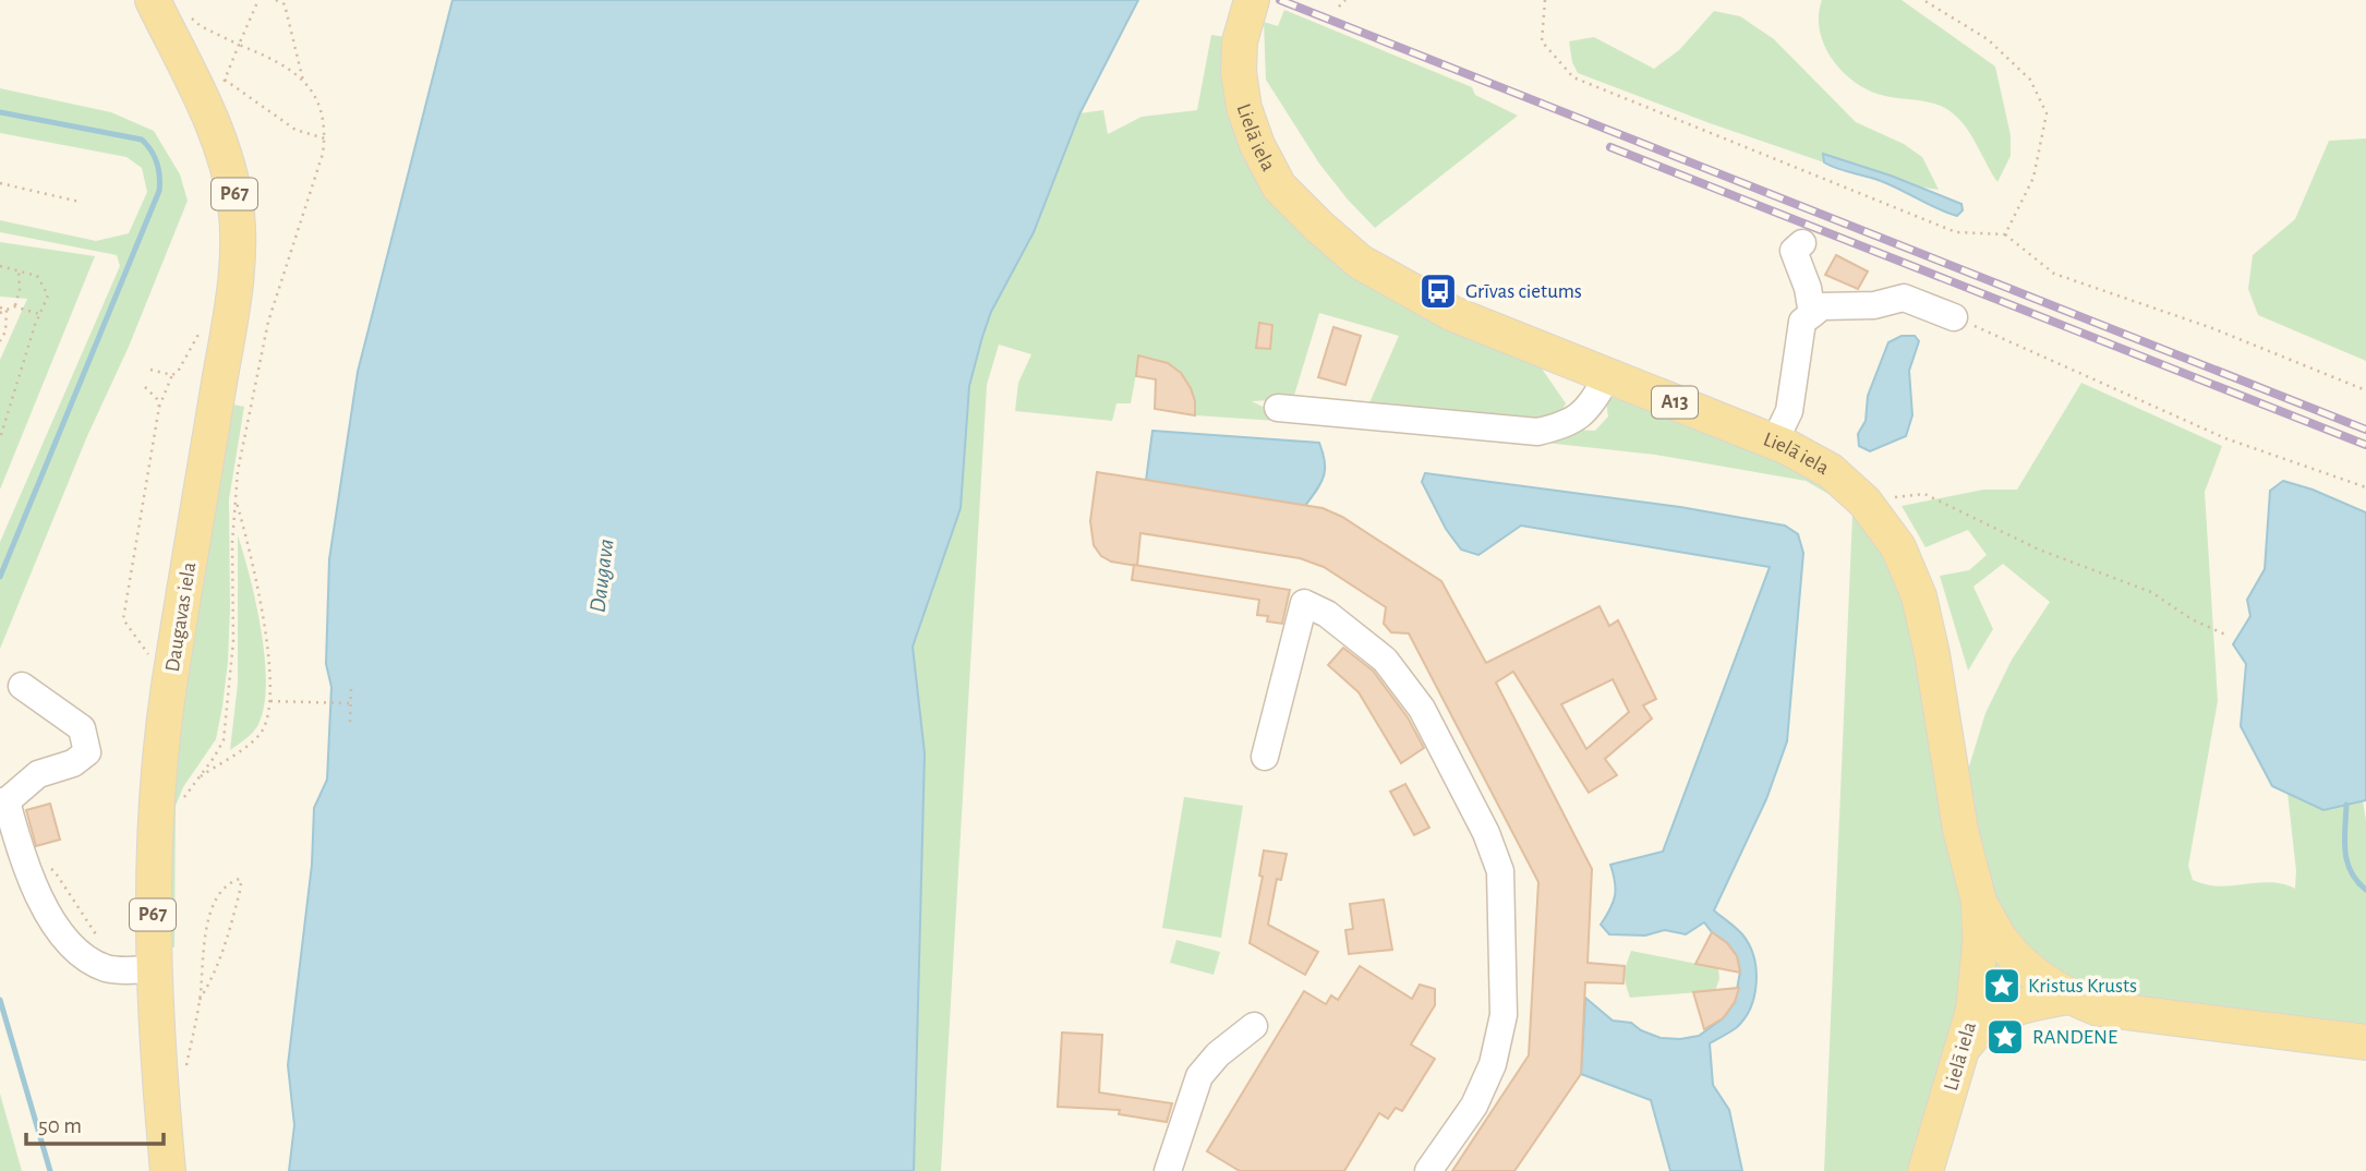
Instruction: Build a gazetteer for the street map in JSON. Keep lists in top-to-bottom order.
{
  "streets": {
    "main road": [
      "Lielā iela",
      "P67",
      "A13",
      "Daugavas iela"
    ]
  },
  "crossings": [
    ["Lielā iela", "A13"]
  ],
  "water": ["Daugava"],
  "places": {
    "bus stop": ["Grīvas cietums"],
    "place": ["Kristus Krusts", "RANDENE"]
  },
  "scale_bar": "50 m"
}
